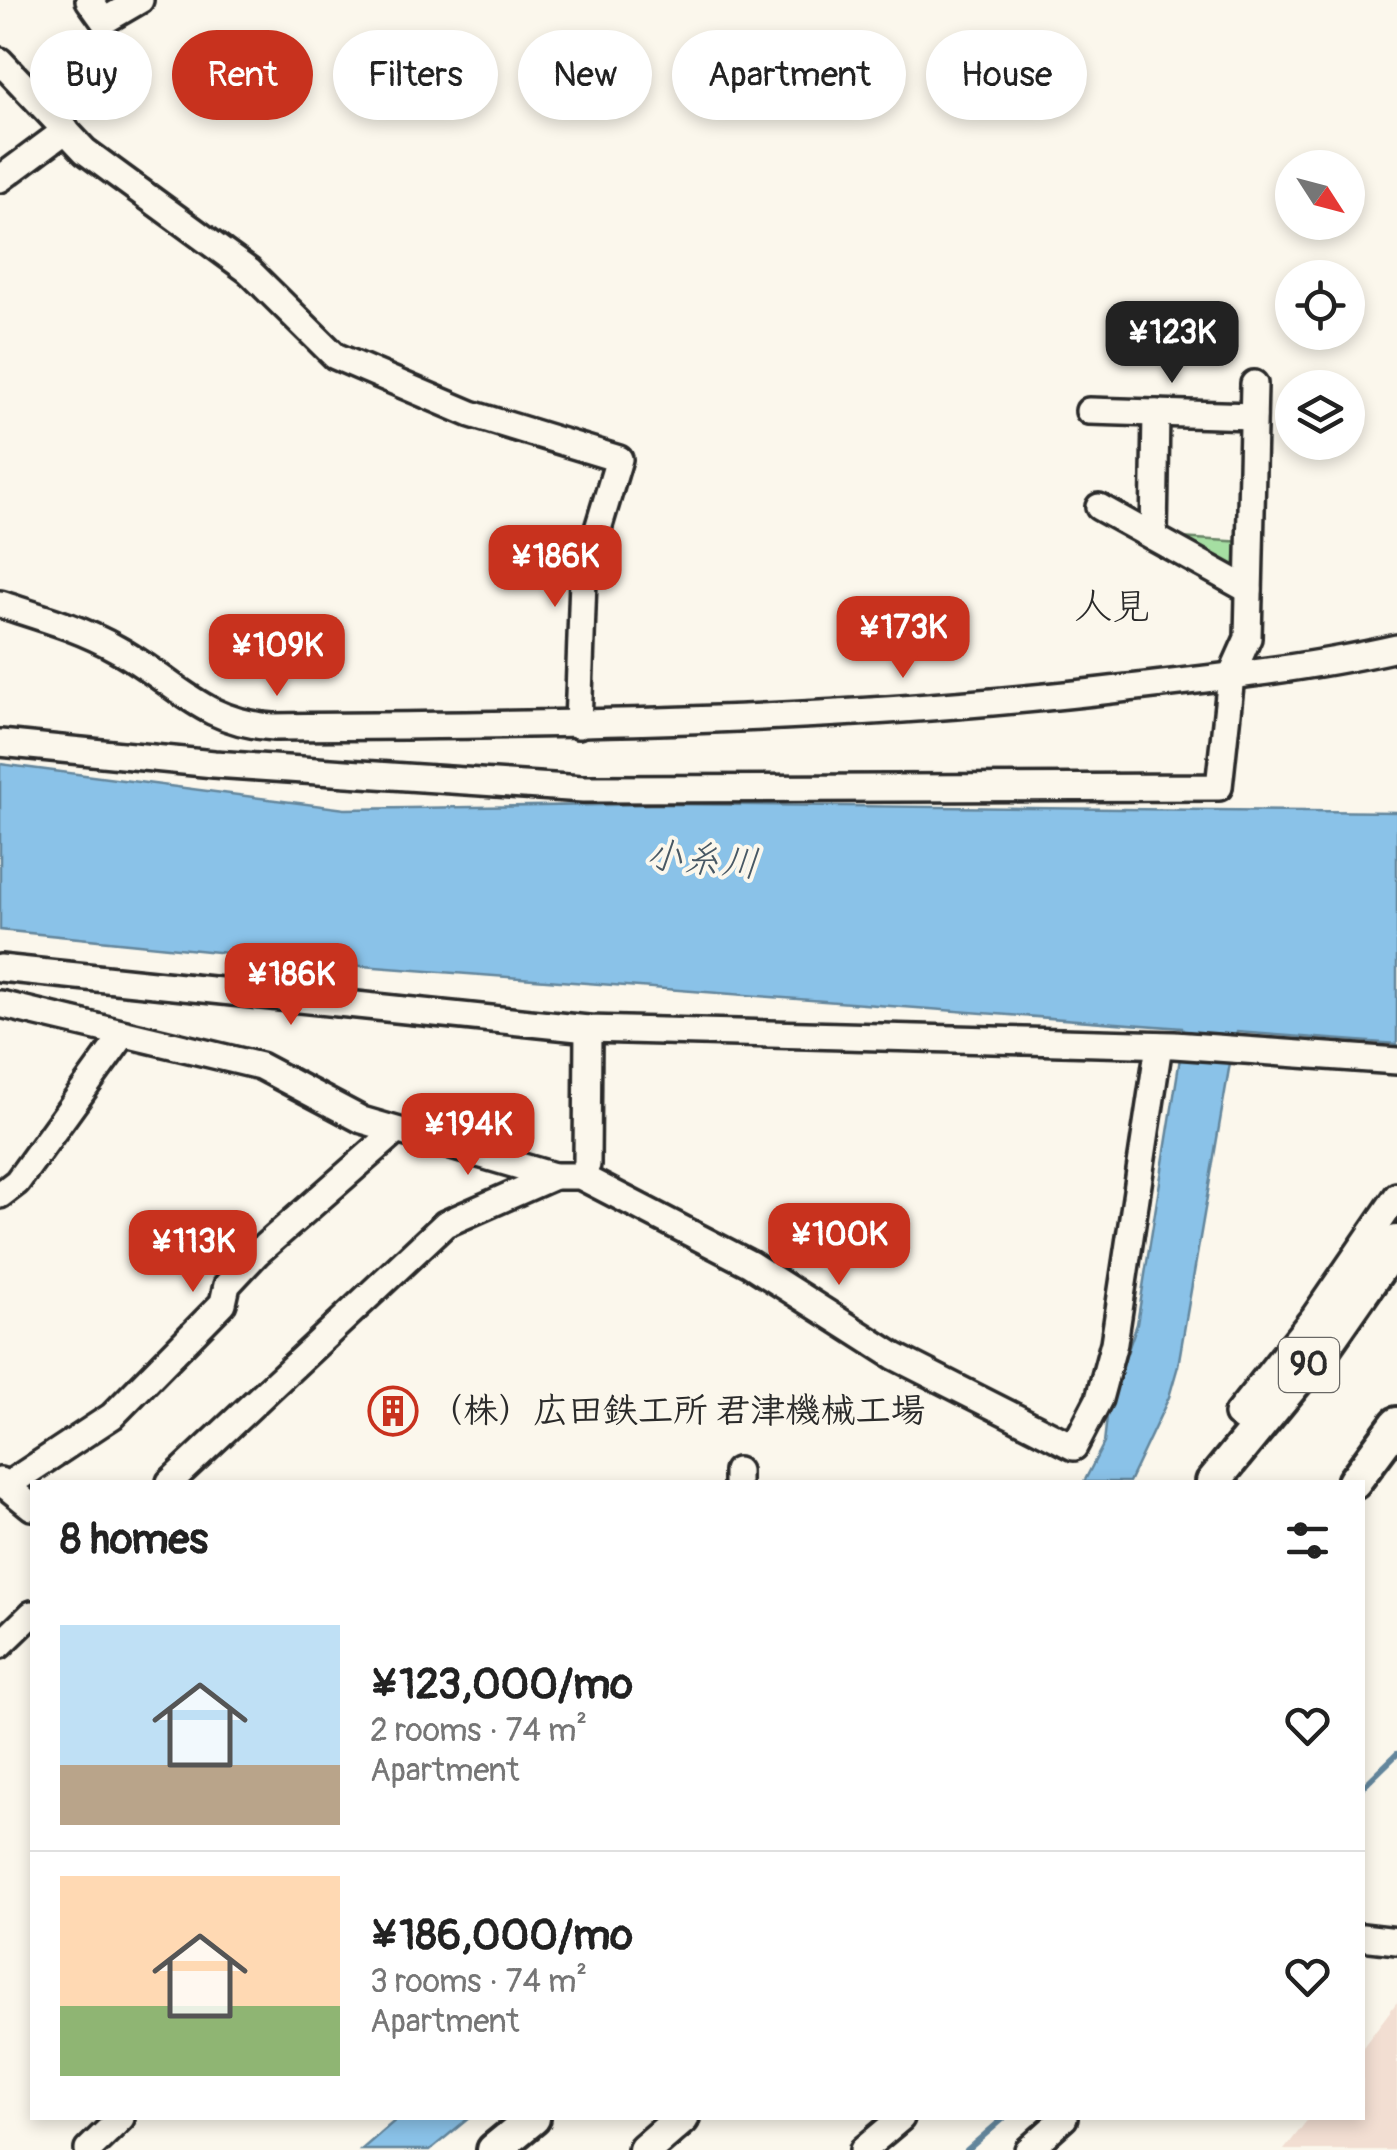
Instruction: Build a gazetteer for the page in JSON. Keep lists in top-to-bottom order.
{
  "streets": {
    "main road": ["90"]
  },
  "districts": ["人見"],
  "water": ["小糸川"],
  "places": {
    "building": ["（株）広田鉄工所 君津機械工場"]
  },
  "north": "bottom right",
  "page": {
    "chip": [
      "Buy",
      "Rent",
      "Filters",
      "New",
      "Apartment",
      "House"
    ],
    "price": [
      "¥123K",
      "¥186K",
      "¥173K",
      "¥109K",
      "¥186K",
      "¥194K",
      "¥100K",
      "¥113K"
    ],
    "heading": "8 homes",
    "list": [
      {
        "name": "¥123,000/mo",
        "note": "2 rooms · 74 m² · Apartment"
      },
      {
        "name": "¥186,000/mo",
        "note": "3 rooms · 74 m² · Apartment"
      }
    ]
  }
}
